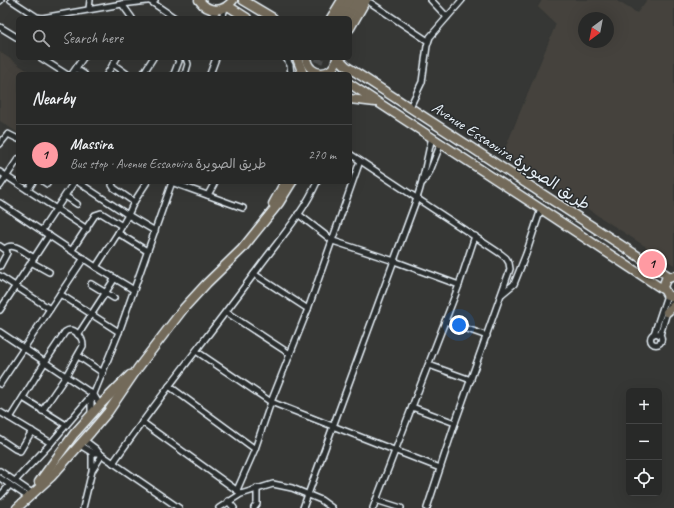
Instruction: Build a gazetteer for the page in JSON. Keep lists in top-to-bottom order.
{
  "streets": {
    "main road": ["Avenue Essaouira طريق الصويرة"]
  },
  "north": "bottom left",
  "page": {
    "search": "Search here",
    "heading": "Nearby",
    "list": [
      {
        "mark": "1",
        "name": "Massira",
        "note": "Bus stop · Avenue Essaouira طريق الصويرة",
        "value": "270 m"
      }
    ],
    "pins": "1",
    "map_buttons": ["+", "−"]
  }
}
